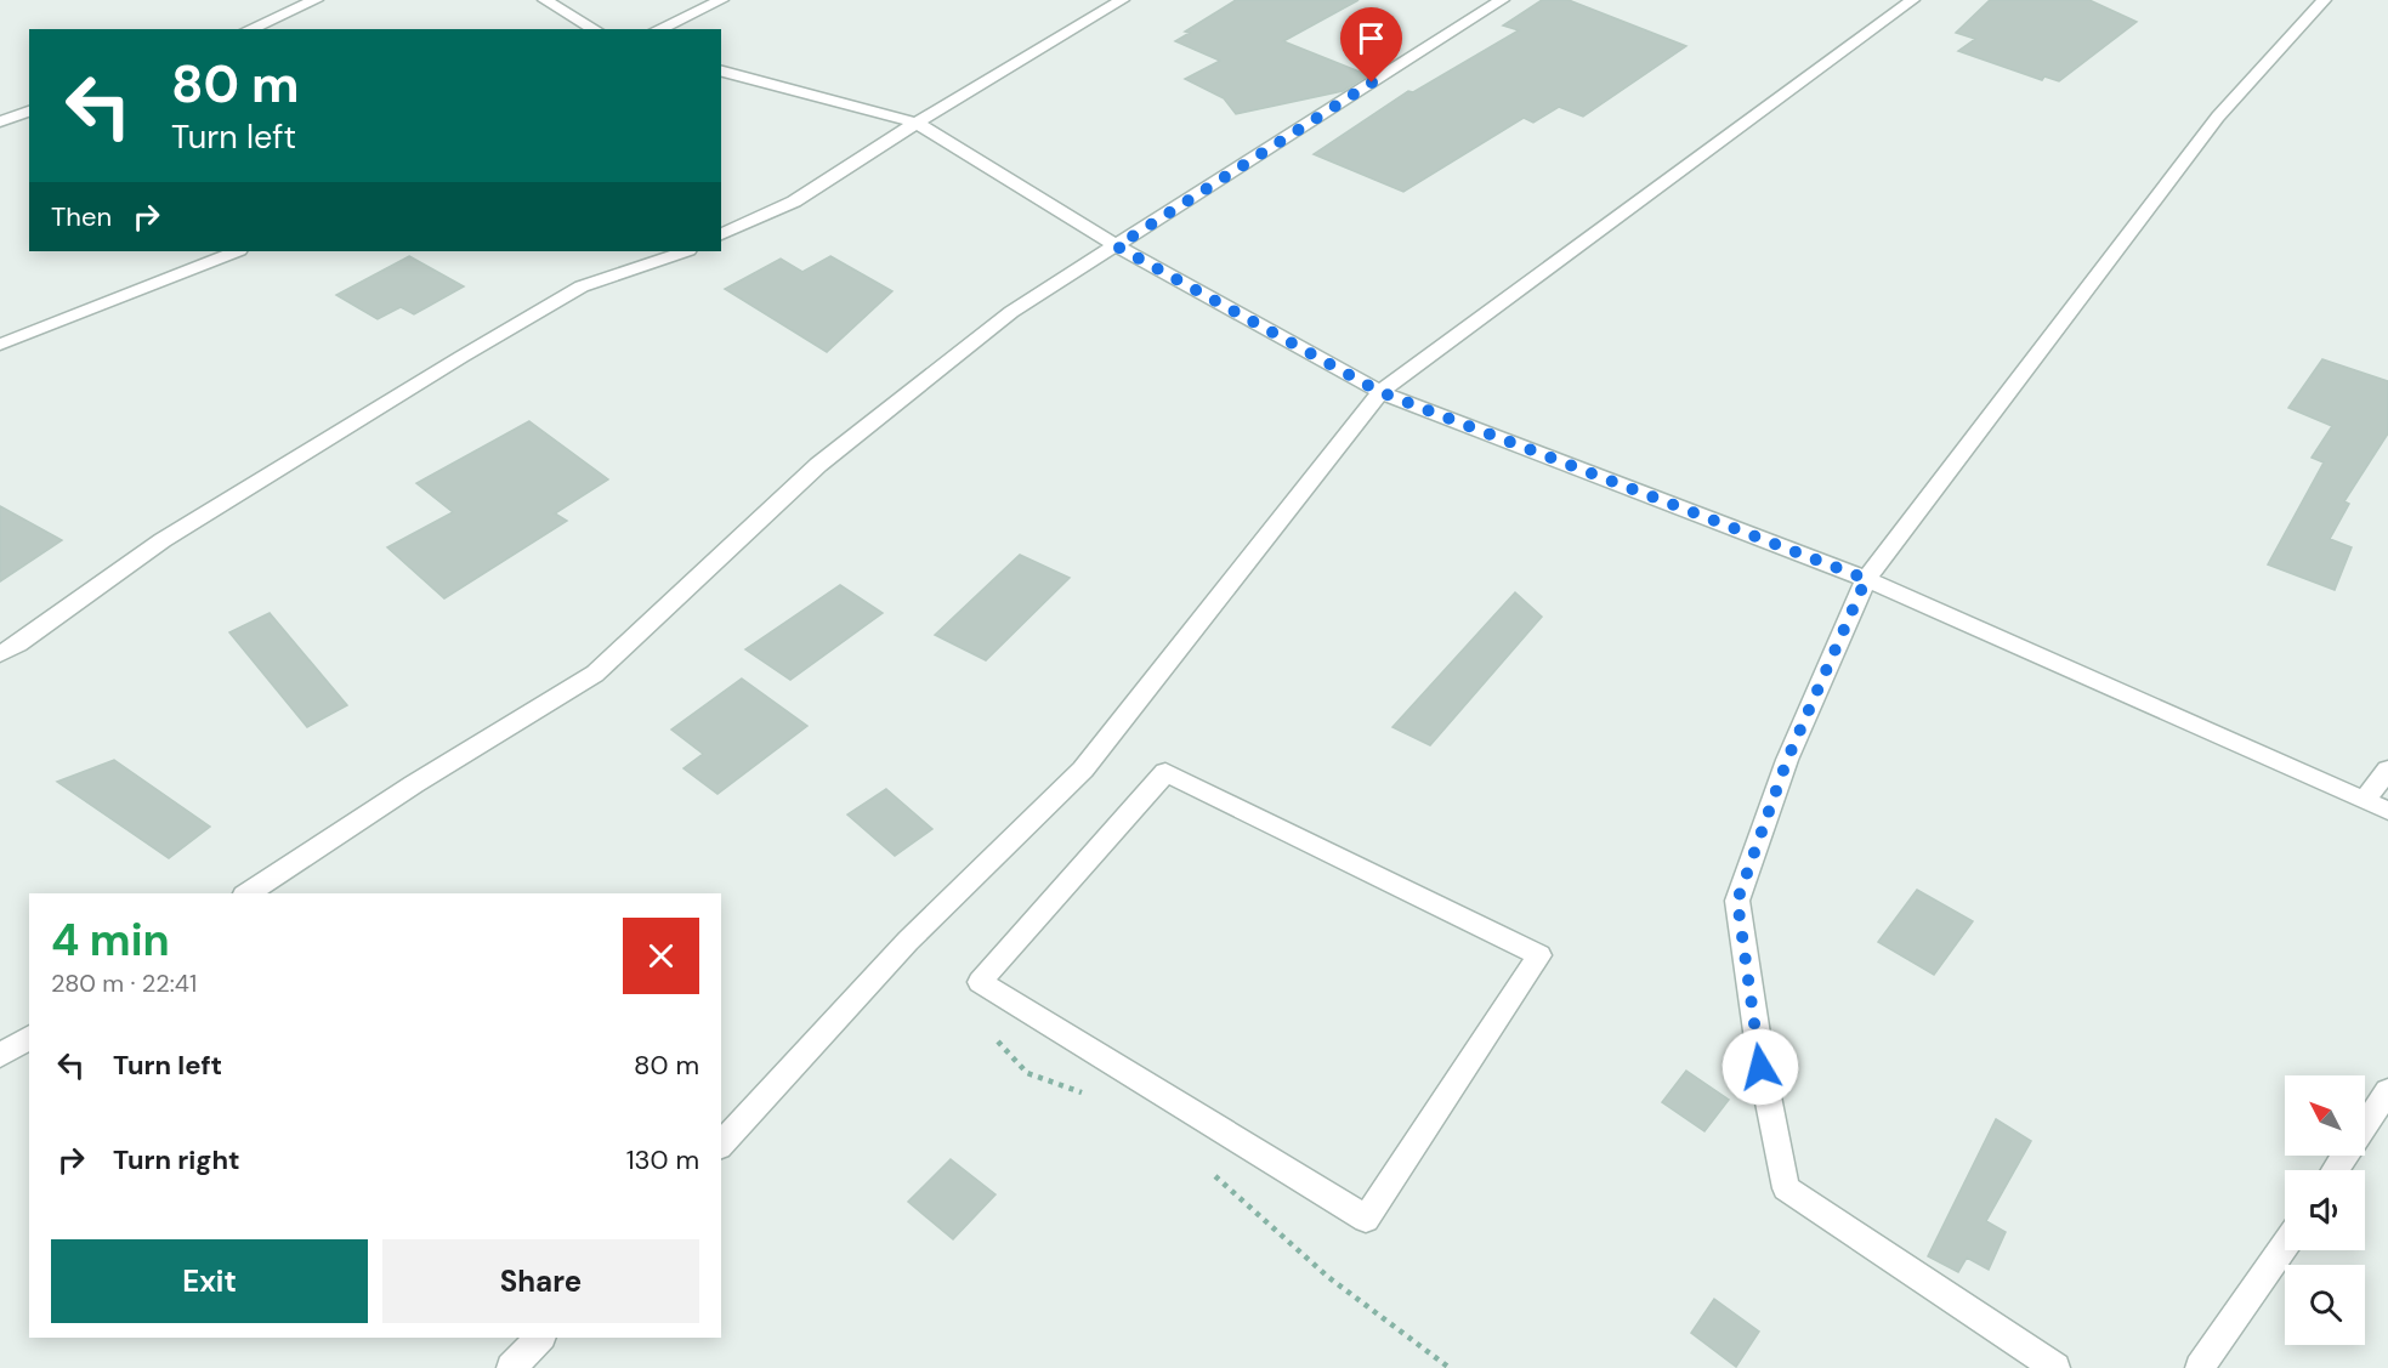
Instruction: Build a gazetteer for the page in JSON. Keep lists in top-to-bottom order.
{
  "north": "top left",
  "page": {
    "turn": ["80 m", "Turn left"],
    "then": "Then",
    "heading": ["4 min", "280 m · 22:41"],
    "list": [
      {
        "name": "Turn left",
        "value": "80 m"
      },
      {
        "name": "Turn right",
        "value": "130 m"
      }
    ],
    "buttons": ["Exit", "Share"]
  }
}
